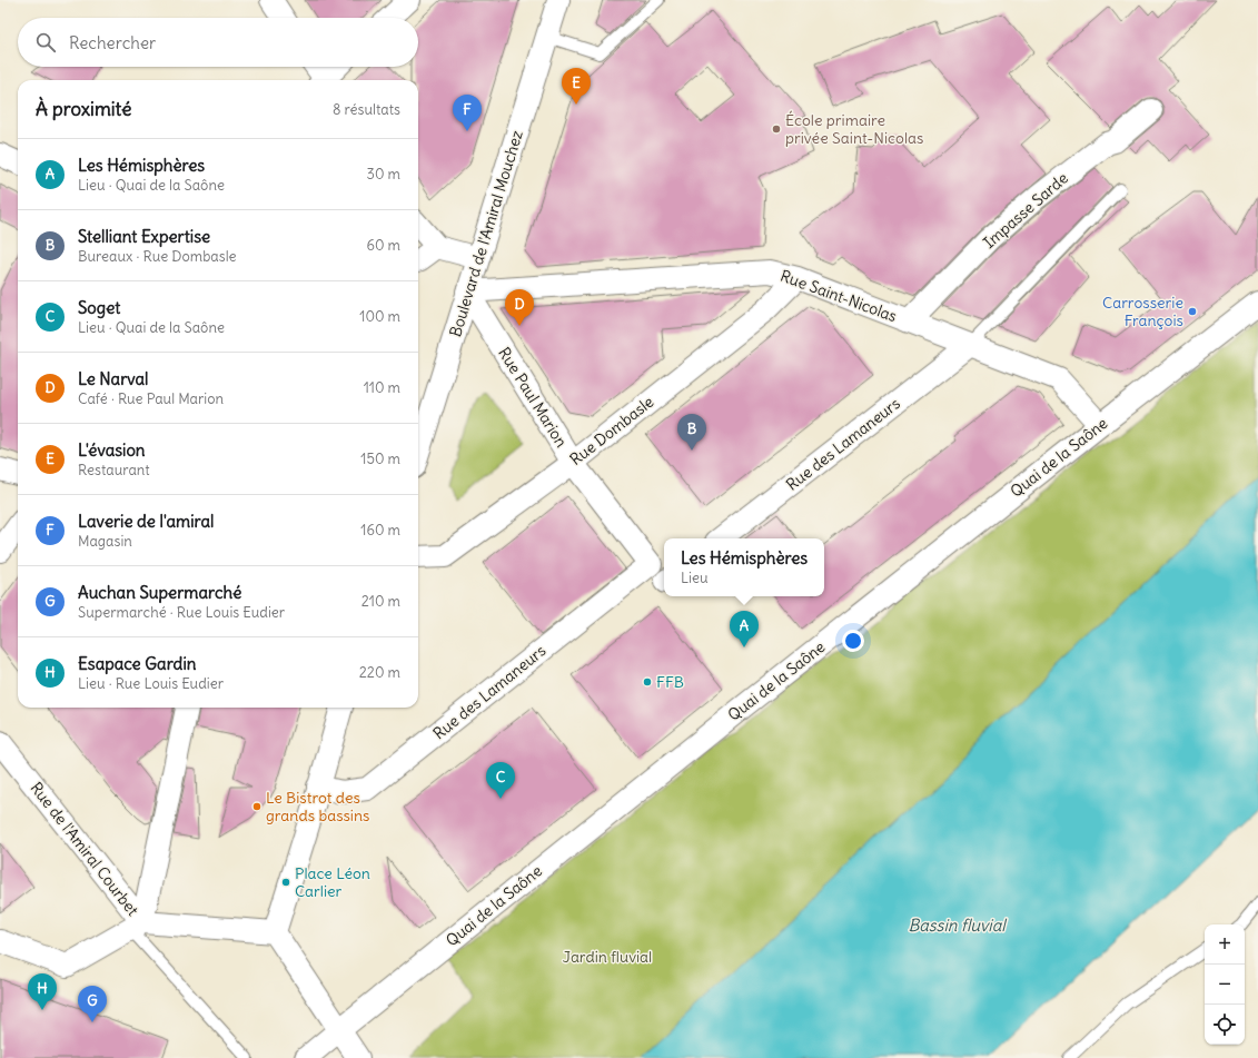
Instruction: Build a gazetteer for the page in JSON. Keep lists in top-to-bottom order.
{
  "streets": {
    "street": [
      "Impasse Sarde",
      "Boulevard de l'Amiral Mouchez",
      "Rue Saint-Nicolas",
      "Rue Paul Marion",
      "Rue Dombasle",
      "Rue des Lamaneurs",
      "Quai de la Saône",
      "Rue de l'Amiral Courbet"
    ]
  },
  "crossings": [
    ["Impasse Sarde", "Rue Saint-Nicolas"],
    ["Boulevard de l'Amiral Mouchez", "Rue Saint-Nicolas"],
    ["Boulevard de l'Amiral Mouchez", "Rue Paul Marion"],
    ["Rue Saint-Nicolas", "Rue Paul Marion"],
    ["Rue Saint-Nicolas", "Rue Dombasle"],
    ["Rue Saint-Nicolas", "Rue des Lamaneurs"],
    ["Rue Saint-Nicolas", "Quai de la Saône"],
    ["Rue Paul Marion", "Rue Dombasle"],
    ["Rue Paul Marion", "Rue des Lamaneurs"]
  ],
  "water": ["Bassin fluvial"],
  "parks": ["Jardin fluvial"],
  "places": [
    "École primaire privée Saint-Nicolas",
    "Carrosserie François",
    "FFB",
    "Le Bistrot des grands bassins",
    "Place Léon Carlier"
  ],
  "page": {
    "search": "Rechercher",
    "pins": [
      "E",
      "F",
      "D",
      "B",
      "A",
      "C",
      "H",
      "G"
    ],
    "heading": ["À proximité", "8 résultats"],
    "list": [
      {
        "mark": "A",
        "name": "Les Hémisphères",
        "note": "Lieu · Quai de la Saône",
        "value": "30 m"
      },
      {
        "mark": "B",
        "name": "Stelliant Expertise",
        "note": "Bureaux · Rue Dombasle",
        "value": "60 m"
      },
      {
        "mark": "C",
        "name": "Soget",
        "note": "Lieu · Quai de la Saône",
        "value": "100 m"
      },
      {
        "mark": "D",
        "name": "Le Narval",
        "note": "Café · Rue Paul Marion",
        "value": "110 m"
      },
      {
        "mark": "E",
        "name": "L'évasion",
        "note": "Restaurant",
        "value": "150 m"
      },
      {
        "mark": "F",
        "name": "Laverie de l'amiral",
        "note": "Magasin",
        "value": "160 m"
      },
      {
        "mark": "G",
        "name": "Auchan Supermarché",
        "note": "Supermarché · Rue Louis Eudier",
        "value": "210 m"
      },
      {
        "mark": "H",
        "name": "Esapace Gardin",
        "note": "Lieu · Rue Louis Eudier",
        "value": "220 m"
      }
    ],
    "popup": ["Les Hémisphères", "Lieu"],
    "map_buttons": ["+", "−"]
  }
}
